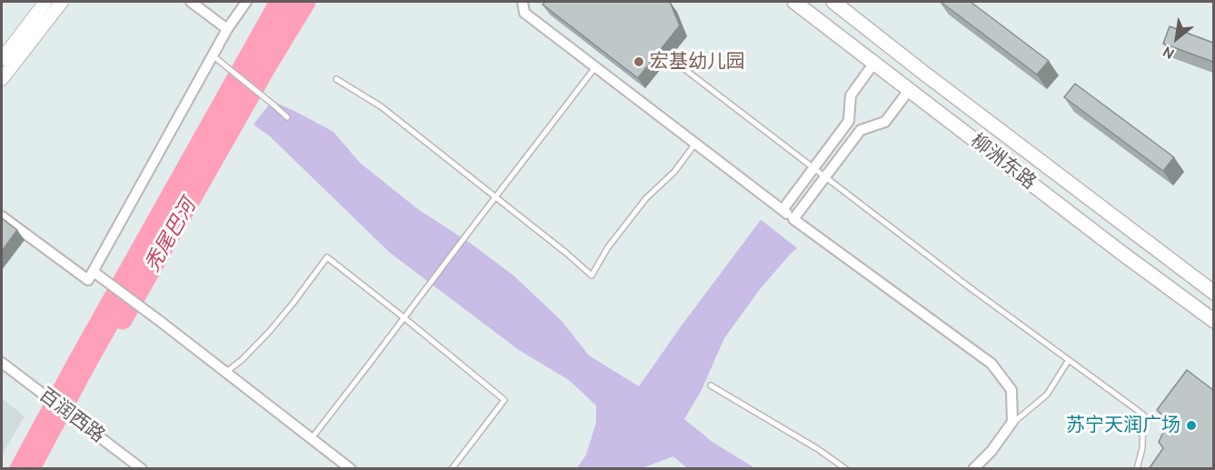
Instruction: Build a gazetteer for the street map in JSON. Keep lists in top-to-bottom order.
{
  "streets": {
    "main road": ["柳洲东路"],
    "street": ["百润西路"]
  },
  "water": ["秃尾巴河"],
  "places": ["宏基幼儿园", "苏宁天润广场"],
  "north": "bottom left"
}
